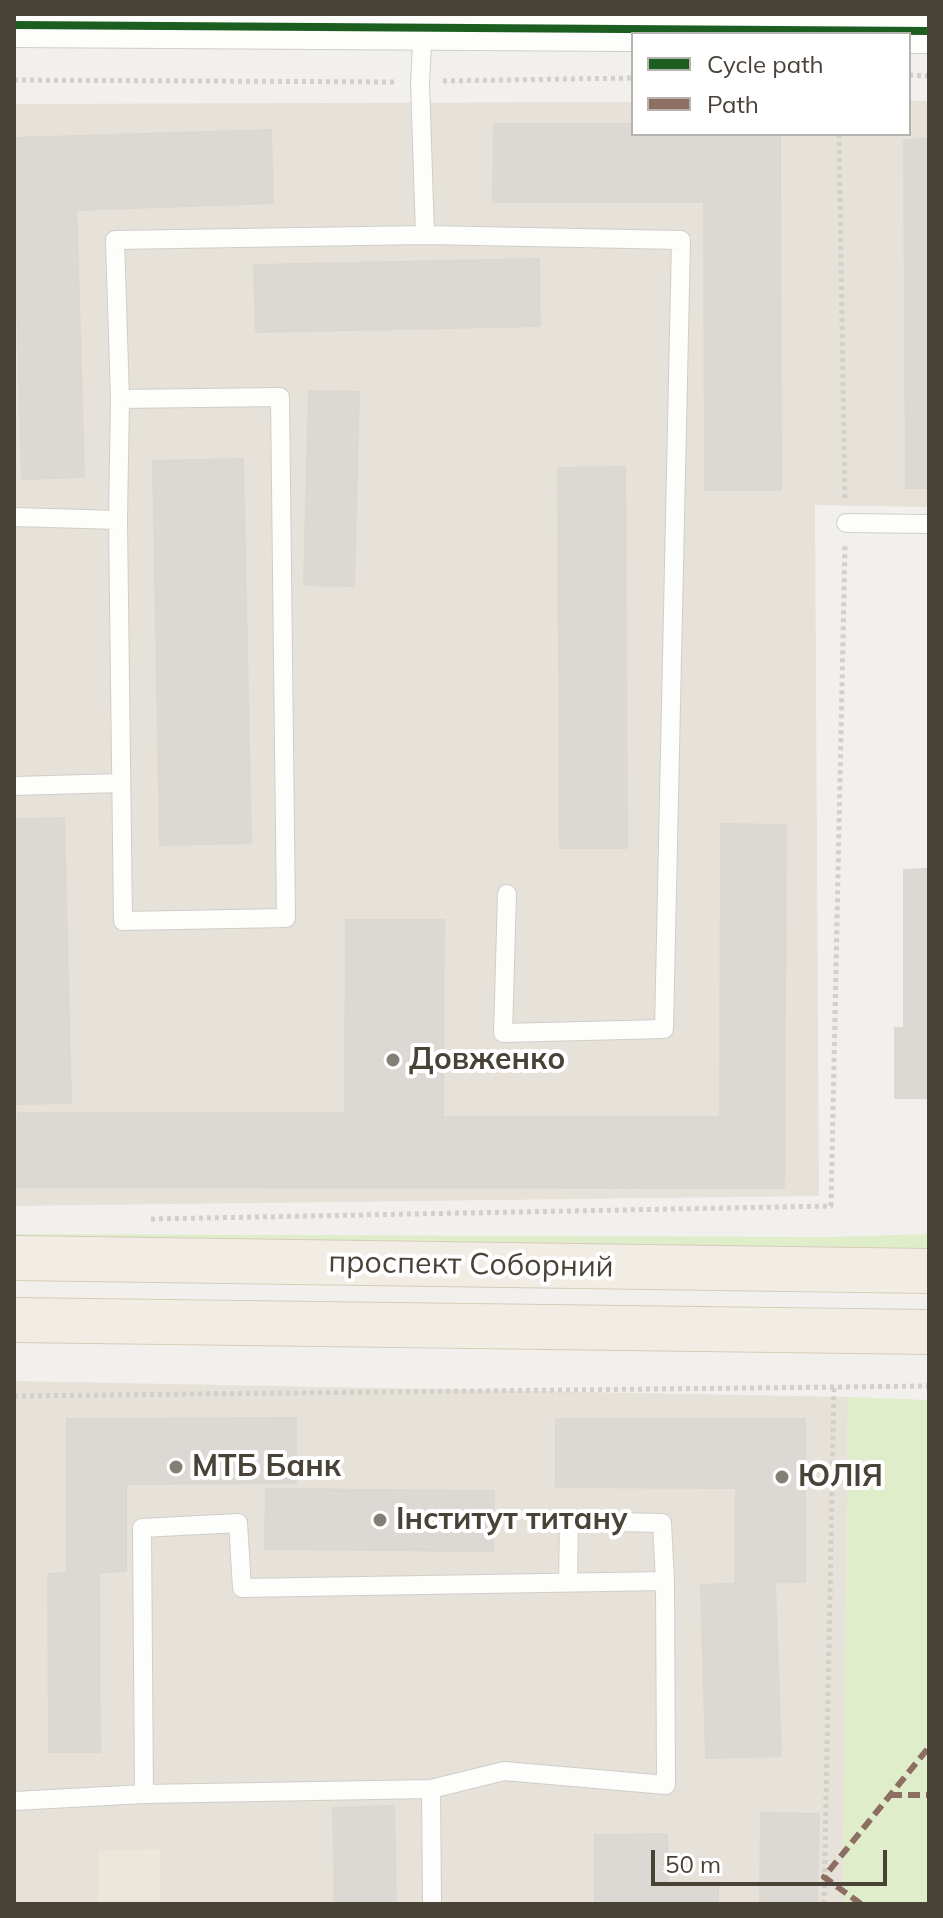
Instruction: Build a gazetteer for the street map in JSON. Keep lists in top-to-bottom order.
{
  "streets": {
    "main road": ["проспект Соборний"]
  },
  "places": [
    "Довженко",
    "МТБ Банк",
    "ЮЛІЯ",
    "Інститут титану"
  ],
  "legend": ["Cycle path", "Path"],
  "scale_bar": "50 m"
}
